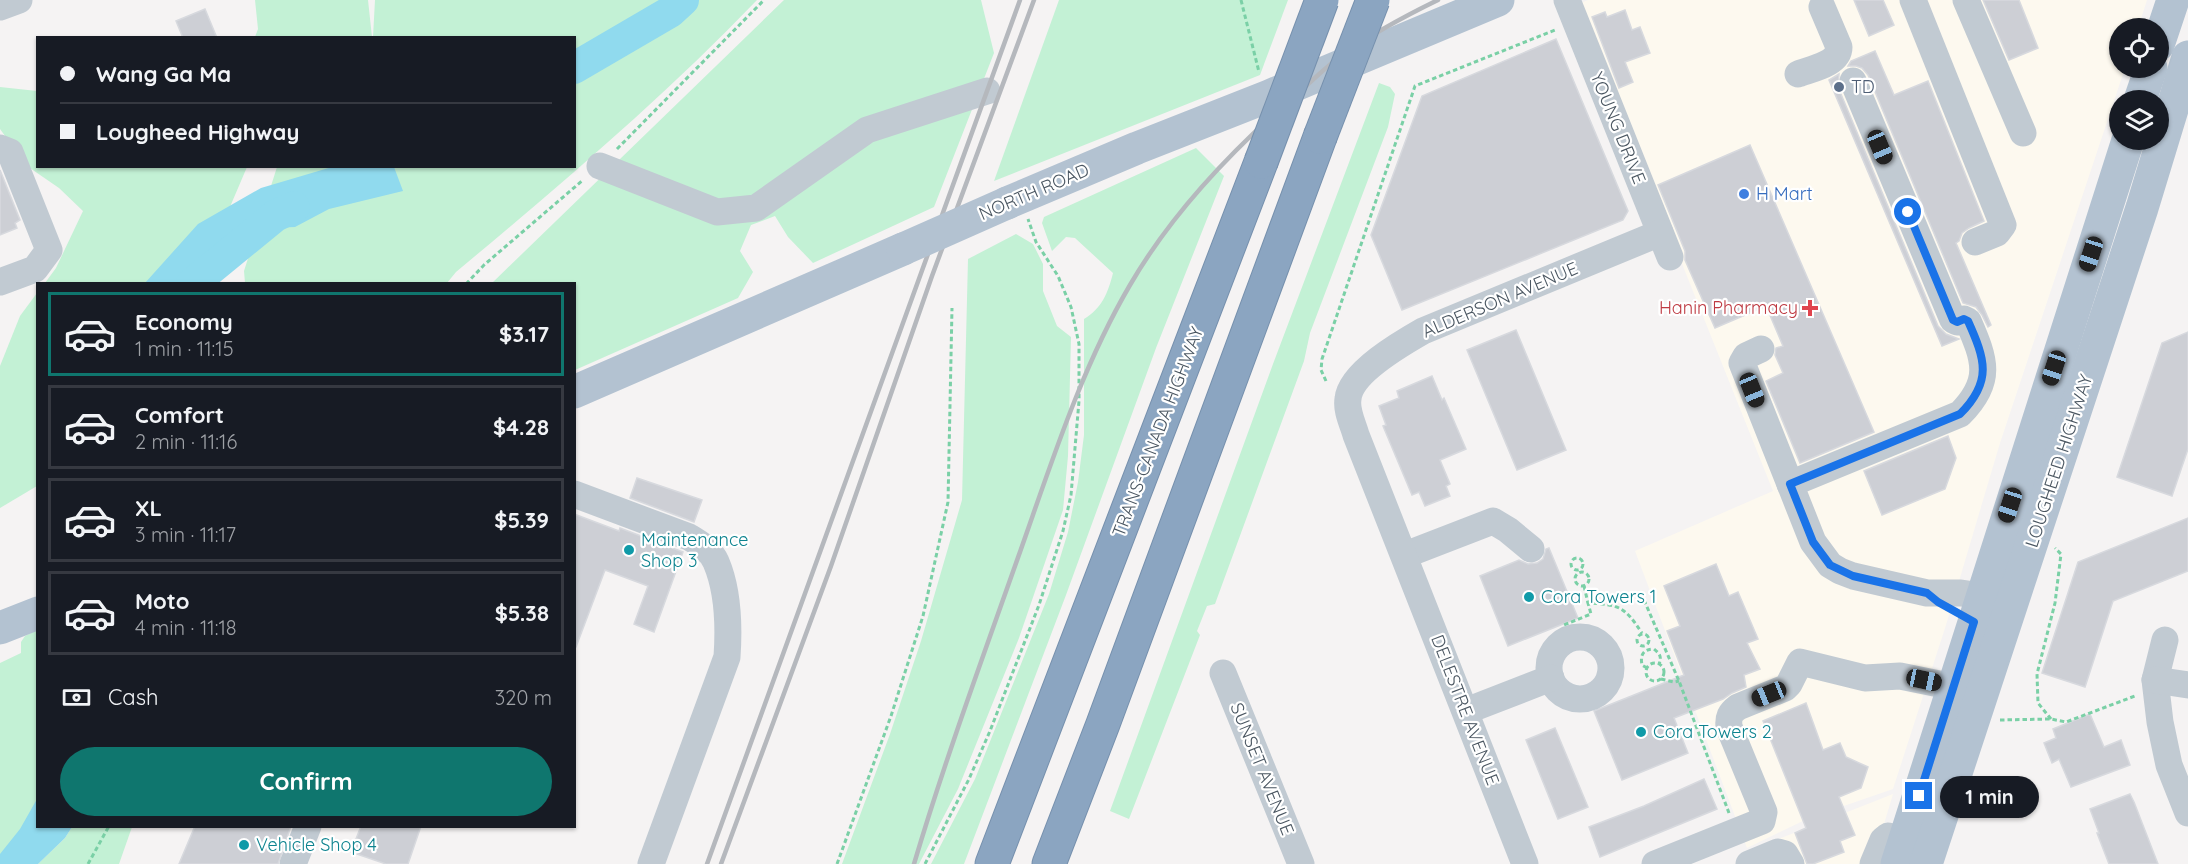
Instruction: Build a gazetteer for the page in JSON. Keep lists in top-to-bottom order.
{
  "streets": {
    "highway": ["TRANS-CANADA HIGHWAY"],
    "main road": ["NORTH ROAD", "LOUGHEED HIGHWAY"],
    "street": [
      "YOUNG DRIVE",
      "ALDERSON AVENUE",
      "DELESTRE AVENUE",
      "SUNSET AVENUE"
    ]
  },
  "crossings": [
    ["YOUNG DRIVE", "ALDERSON AVENUE"],
    ["ALDERSON AVENUE", "DELESTRE AVENUE"]
  ],
  "places": {
    "other": [
      "TD",
      "H Mart",
      "Maintenance Shop 3",
      "Cora Towers 1",
      "Cora Towers 2",
      "Vehicle Shop 4"
    ],
    "health": ["Hanin Pharmacy"]
  },
  "page": {
    "banner": ["Wang Ga Ma", "Lougheed Highway"],
    "list": [
      {
        "name": "Economy",
        "note": "1 min · 11:15",
        "value": "$3.17"
      },
      {
        "name": "Comfort",
        "note": "2 min · 11:16",
        "value": "$4.28"
      },
      {
        "name": "XL",
        "note": "3 min · 11:17",
        "value": "$5.39"
      },
      {
        "name": "Moto",
        "note": "4 min · 11:18",
        "value": "$5.38"
      }
    ],
    "pay": ["Cash", "320 m"],
    "buttons": "Confirm",
    "bubble": "1 min"
  }
}
